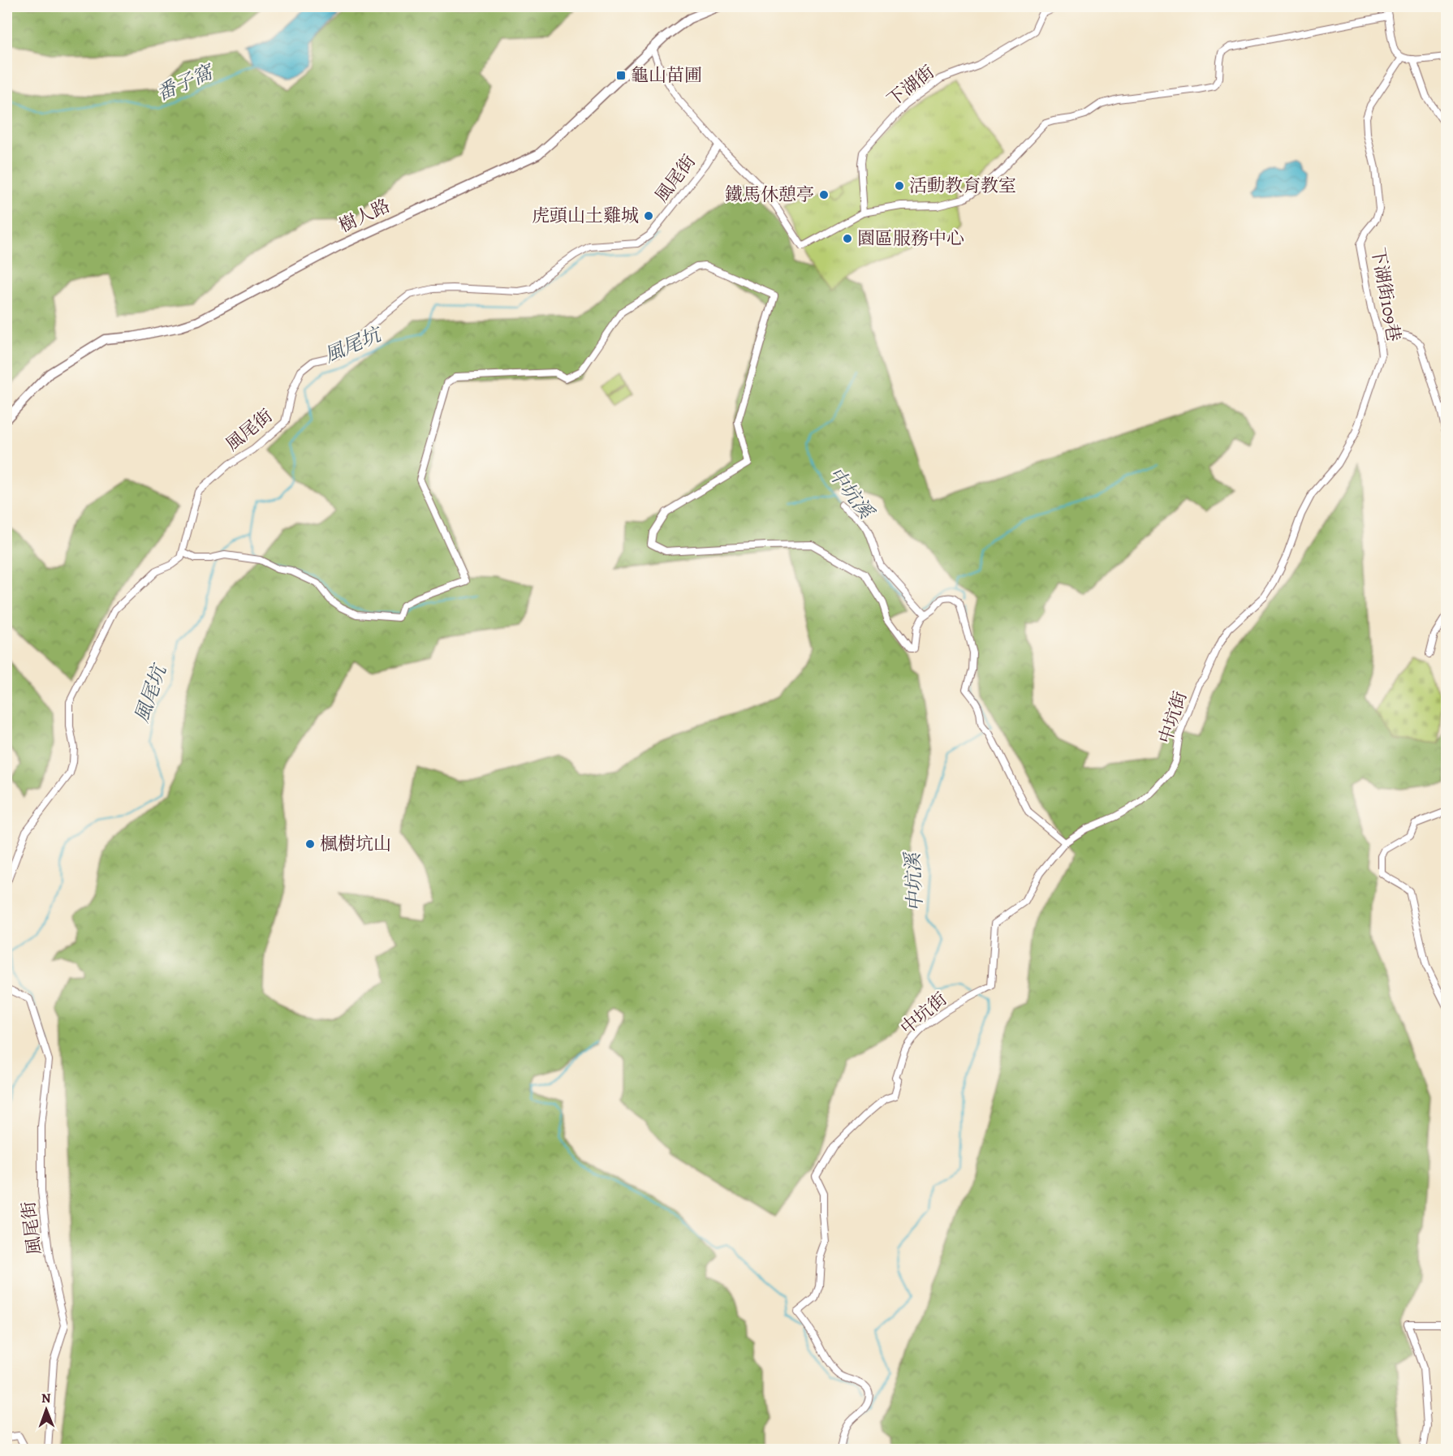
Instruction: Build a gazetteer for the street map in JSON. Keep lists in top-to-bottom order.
{
  "streets": {
    "street": [
      "下湖街",
      "風尾街",
      "樹人路",
      "下湖街109巷",
      "中坑街"
    ]
  },
  "crossings": [
    ["下湖街109巷", "中坑街"]
  ],
  "water": ["番子窩", "風尾坑", "中坑溪"],
  "places": {
    "transit": ["龜山苗圃"],
    "other": [
      "活動教育教室",
      "鐵馬休憩亭",
      "虎頭山土雞城",
      "園區服務中心",
      "楓樹坑山"
    ]
  },
  "north": "top"
}
